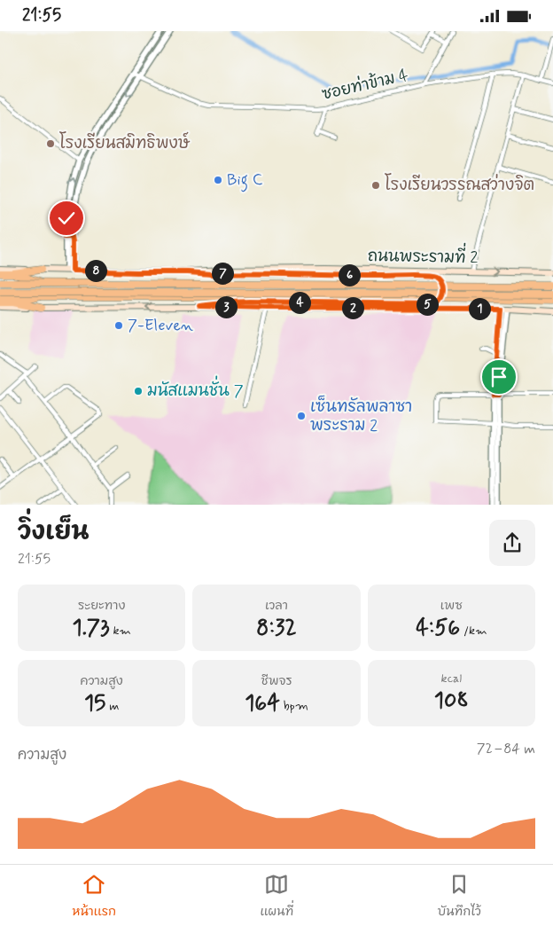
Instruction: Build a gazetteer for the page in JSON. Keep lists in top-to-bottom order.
{
  "streets": {
    "highway": ["ถนนพระรามที่ 2"],
    "street": ["ซอยท่าข้าม 4"]
  },
  "places": [
    "โรงเรียนสมิทธิพงษ์",
    "Big C",
    "โรงเรียนวรรณสว่างจิต",
    "7-Eleven",
    "มนัสแมนชั่น 7",
    "เซ็นทรัลพลาซา พระราม 2"
  ],
  "page": {
    "status": "21:55",
    "pins": [
      "8",
      "7",
      "6",
      "4",
      "5",
      "3",
      "2",
      "1"
    ],
    "heading": ["วิ่งเย็น", "21:55"],
    "stats": [
      ["ระยะทาง", "1.73 km"],
      ["เวลา", "8:32"],
      ["เพซ", "4:56 /km"],
      ["ความสูง", "15 m"],
      ["ชีพจร", "164 bpm"],
      ["kcal", "108"]
    ],
    "chart": ["ความสูง", "72–84 m"],
    "tabs": ["หน้าแรก", "แผนที่", "บันทึกไว้"]
  }
}
